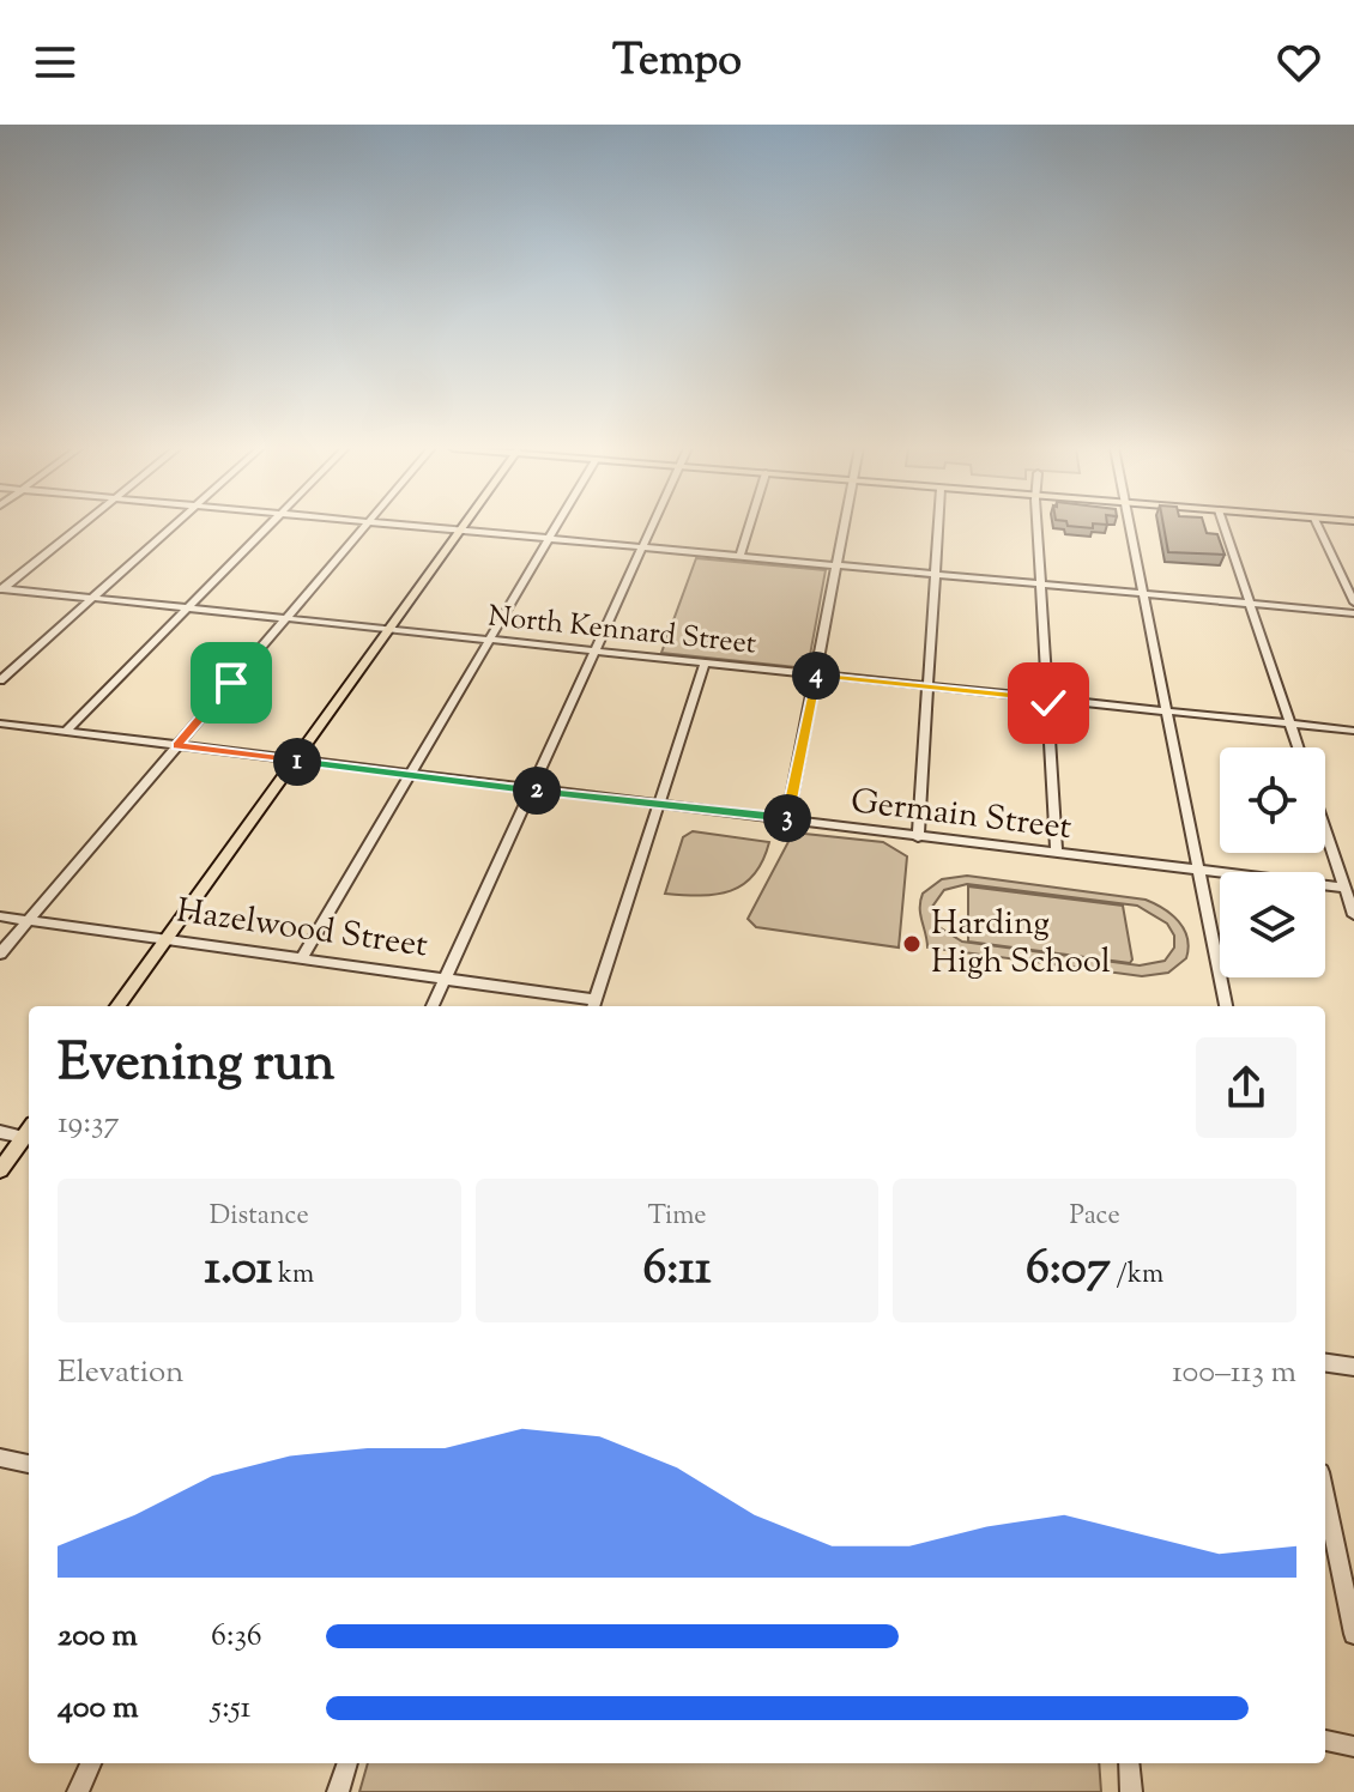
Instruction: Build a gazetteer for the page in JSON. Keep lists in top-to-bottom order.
{
  "streets": {
    "street": ["North Kennard Street", "Germain Street", "Hazelwood Street"]
  },
  "places": ["Harding High School"],
  "page": {
    "header": "Tempo",
    "pins": [
      "4",
      "1",
      "2",
      "3"
    ],
    "heading": ["Evening run", "19:37"],
    "stats": [
      ["Distance", "1.01 km"],
      ["Time", "6:11"],
      ["Pace", "6:07 /km"]
    ],
    "chart": ["Elevation", "100–113 m"],
    "list": [
      {
        "name": "200 m",
        "note": "6:36"
      },
      {
        "name": "400 m",
        "note": "5:51"
      }
    ]
  }
}
